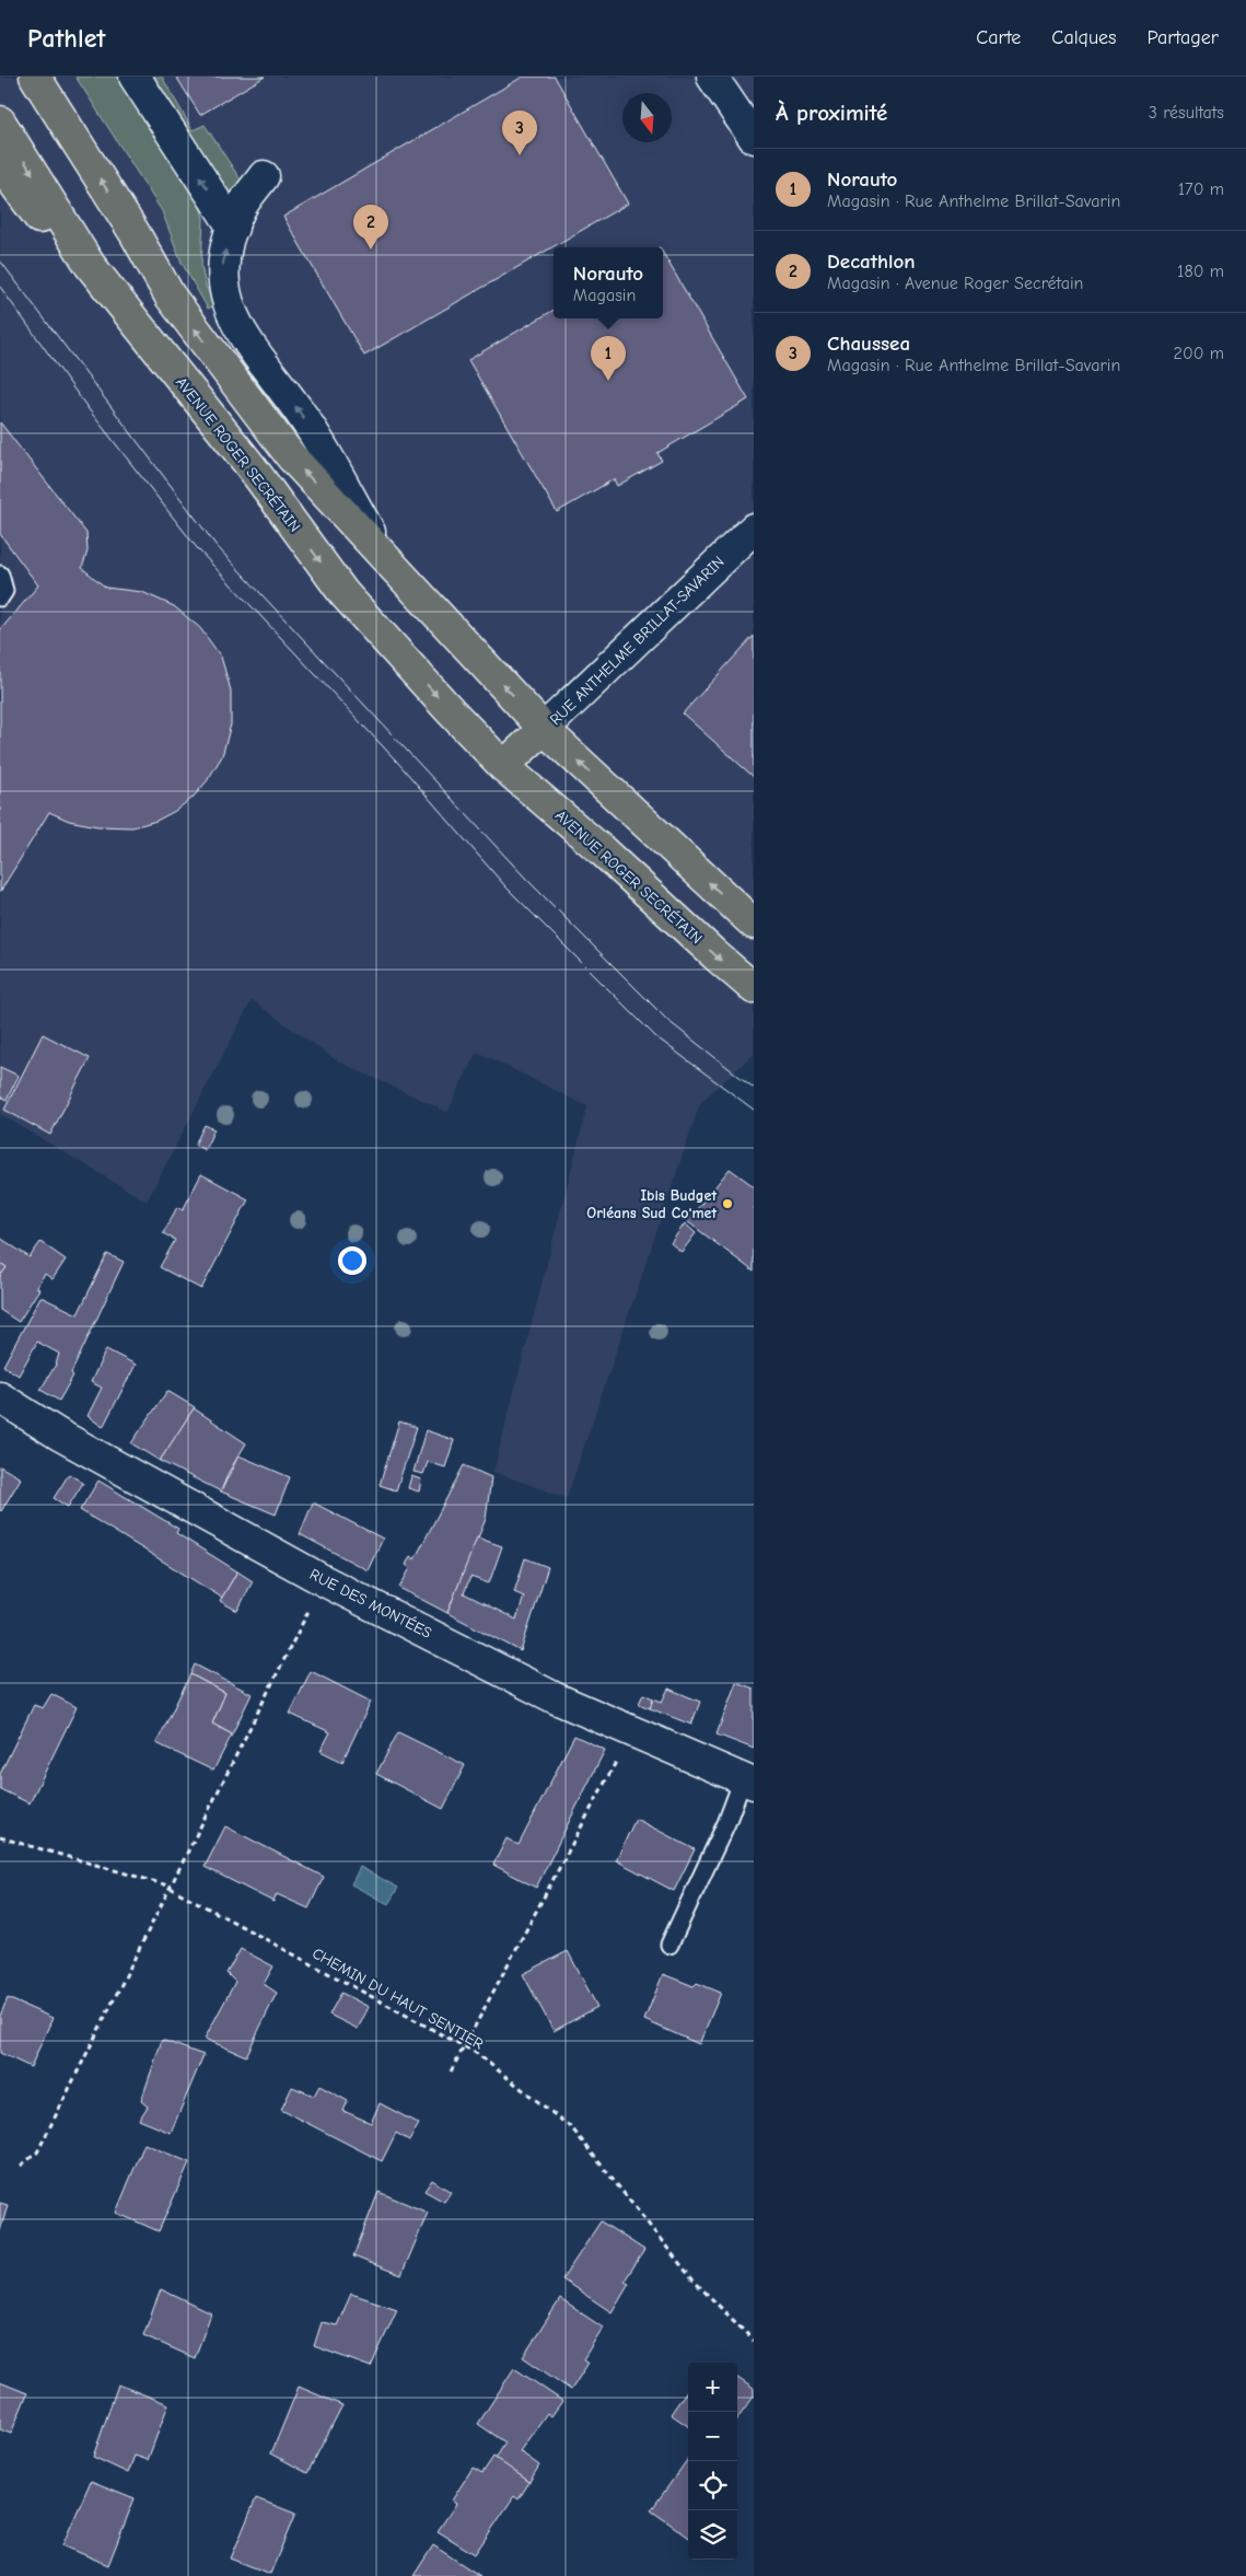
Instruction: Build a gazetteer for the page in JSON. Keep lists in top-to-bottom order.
{
  "streets": {
    "main road": ["AVENUE ROGER SECRÉTAIN"],
    "street": ["RUE ANTHELME BRILLAT-SAVARIN", "RUE DES MONTÉES"],
    "path": ["CHEMIN DU HAUT SENTIER"]
  },
  "places": ["Ibis Budget Orléans Sud Co'met"],
  "north": "bottom",
  "page": {
    "header": "Pathlet",
    "nav": ["Carte", "Calques", "Partager"],
    "heading": ["À proximité", "3 résultats"],
    "pins": ["3", "2", "1"],
    "list": [
      {
        "mark": "1",
        "name": "Norauto",
        "note": "Magasin · Rue Anthelme Brillat-Savarin",
        "value": "170 m"
      },
      {
        "mark": "2",
        "name": "Decathlon",
        "note": "Magasin · Avenue Roger Secrétain",
        "value": "180 m"
      },
      {
        "mark": "3",
        "name": "Chaussea",
        "note": "Magasin · Rue Anthelme Brillat-Savarin",
        "value": "200 m"
      }
    ],
    "popup": ["Norauto", "Magasin"],
    "map_buttons": ["+", "−"]
  }
}
